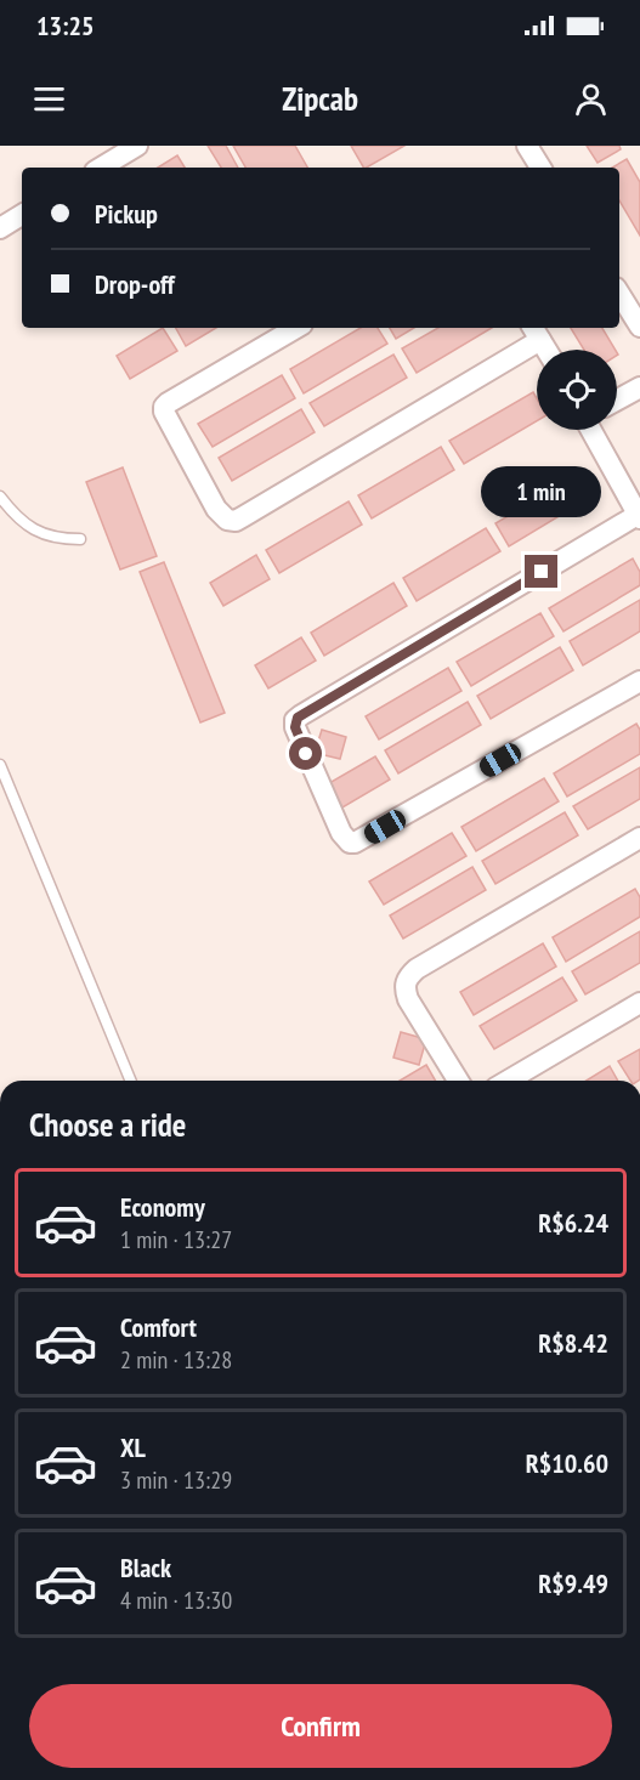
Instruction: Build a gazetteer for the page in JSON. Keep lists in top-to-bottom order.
{
  "page": {
    "status": "13:25",
    "header": "Zipcab",
    "banner": ["Pickup", "Drop-off"],
    "bubble": "1 min",
    "heading": "Choose a ride",
    "list": [
      {
        "name": "Economy",
        "note": "1 min · 13:27",
        "value": "R$6.24"
      },
      {
        "name": "Comfort",
        "note": "2 min · 13:28",
        "value": "R$8.42"
      },
      {
        "name": "XL",
        "note": "3 min · 13:29",
        "value": "R$10.60"
      },
      {
        "name": "Black",
        "note": "4 min · 13:30",
        "value": "R$9.49"
      }
    ],
    "buttons": "Confirm"
  }
}
